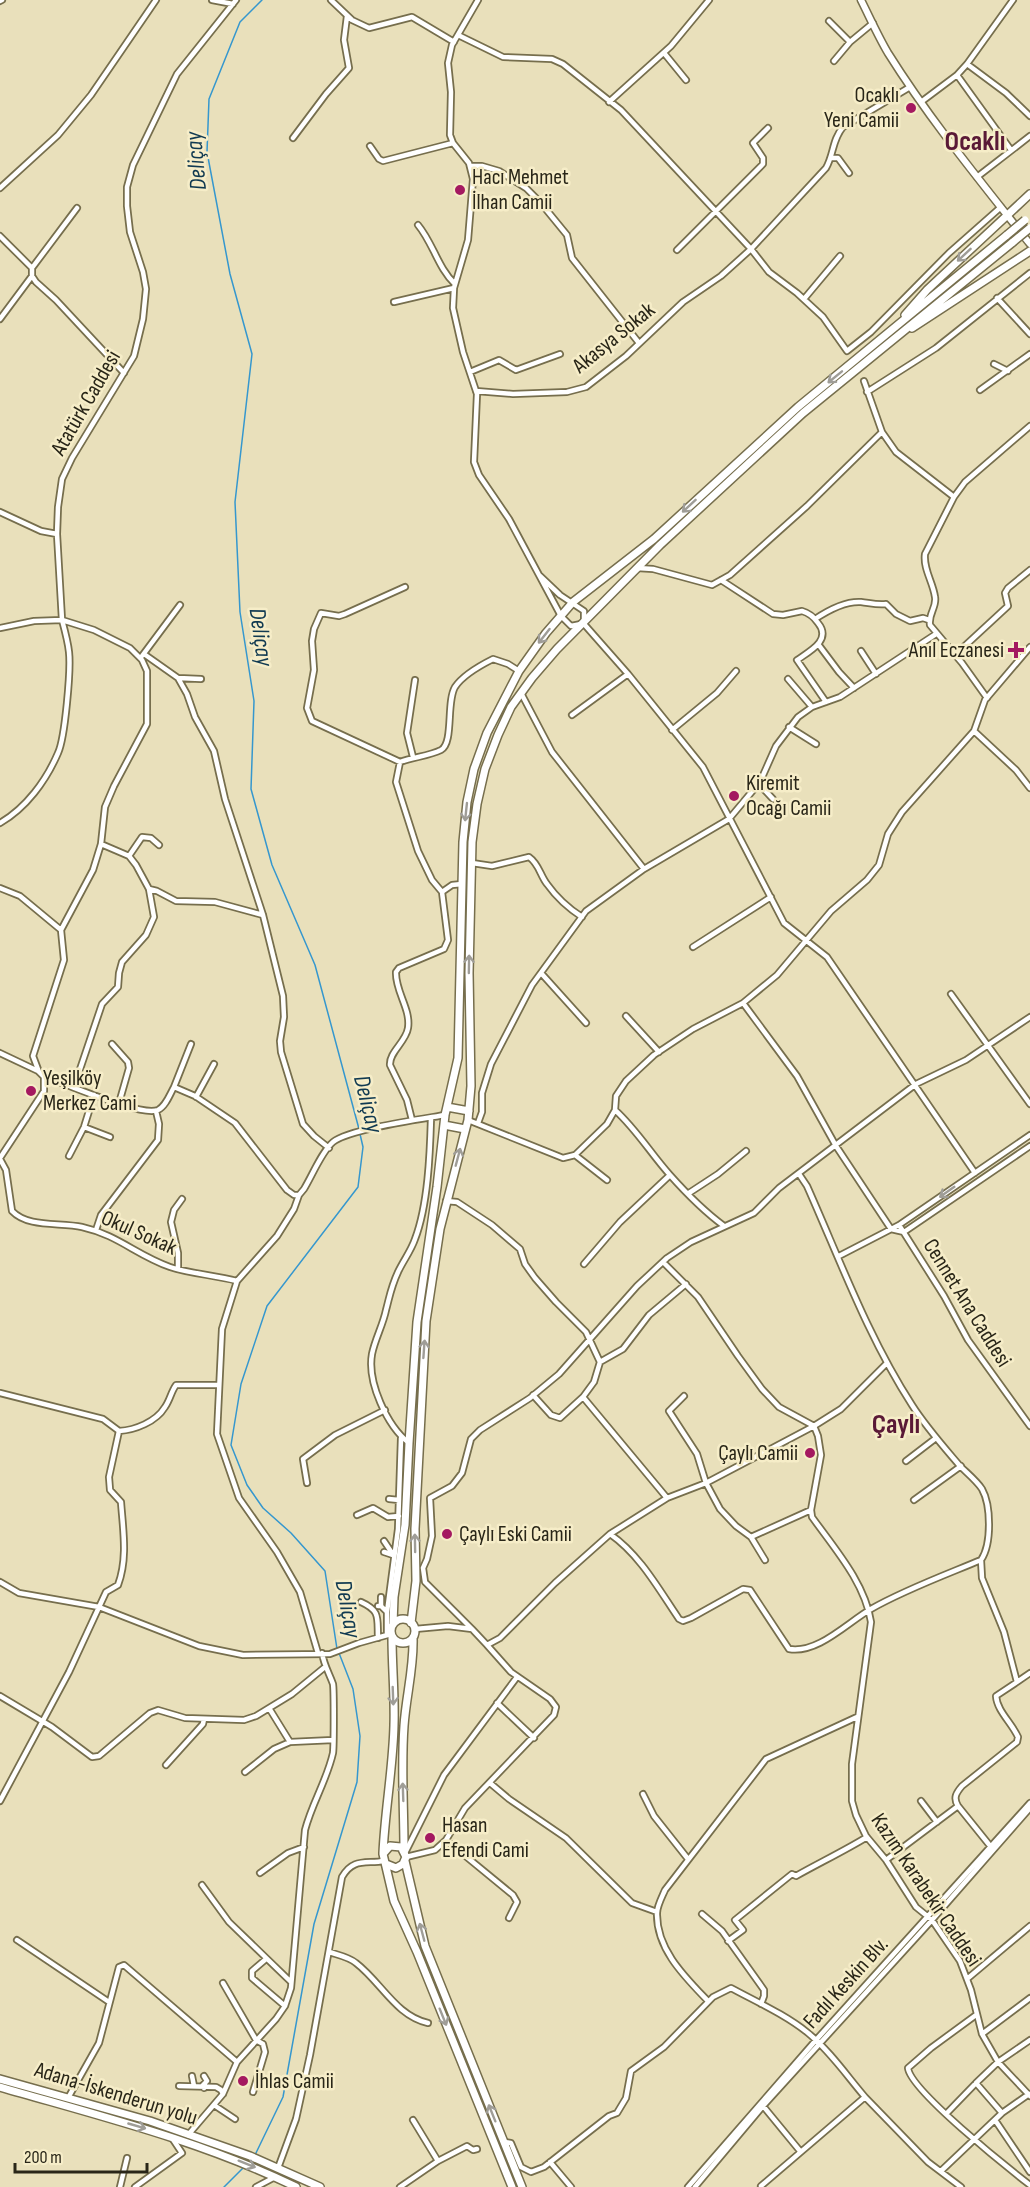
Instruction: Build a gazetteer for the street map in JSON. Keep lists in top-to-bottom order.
{
  "streets": {
    "highway": ["Adana-İskenderun yolu"],
    "street": [
      "Akasya Sokak",
      "Atatürk Caddesi",
      "Okul Sokak",
      "Cennet Ana Caddesi",
      "Kazım Karabekir Caddesi",
      "Fadıl Keskin Blv."
    ]
  },
  "crossings": [
    ["Kazım Karabekir Caddesi", "Fadıl Keskin Blv."]
  ],
  "districts": ["Ocaklı", "Çaylı"],
  "water": ["Deliçay"],
  "places": {
    "other": [
      "Ocaklı Yeni Camii",
      "Hacı Mehmet İlhan Camii",
      "Kiremit Ocağı Camii",
      "Yeşilköy Merkez Cami",
      "Çaylı Camii",
      "Çaylı Eski Camii",
      "Hasan Efendi Cami",
      "İhlas Camii"
    ],
    "health": ["Anıl Eczanesi"]
  },
  "scale_bar": "200 m"
}
